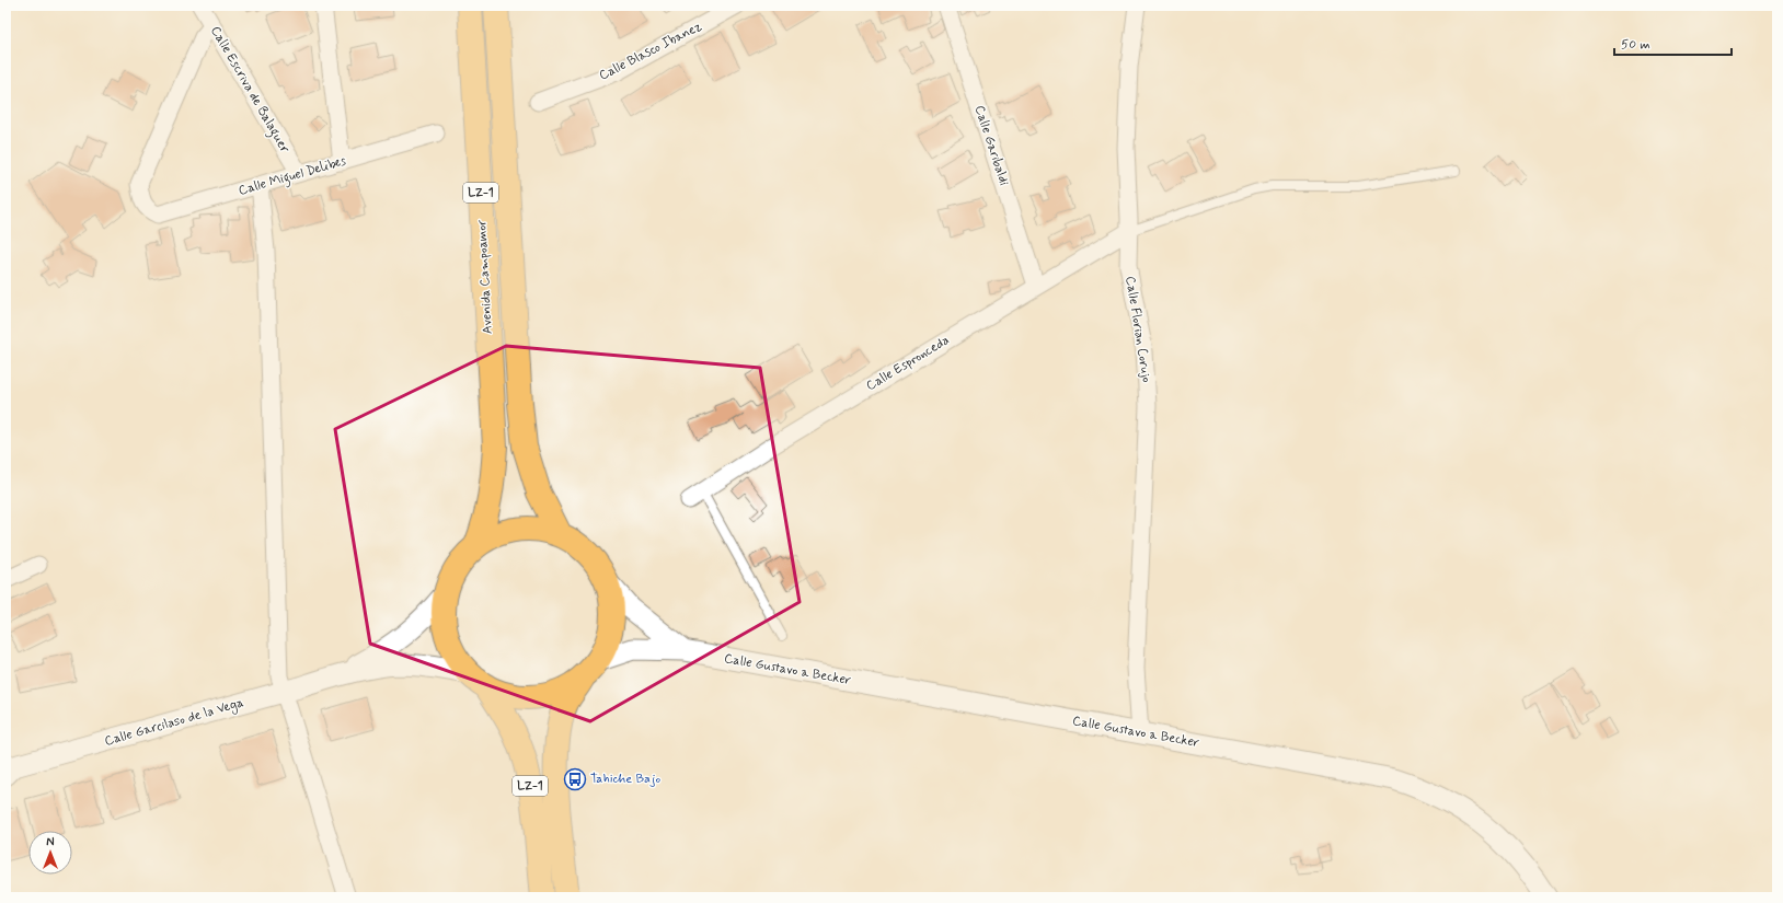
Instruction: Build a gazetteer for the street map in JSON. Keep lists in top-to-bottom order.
{
  "streets": {
    "highway": ["LZ-1", "Avenida Campoamor"],
    "street": [
      "Calle Blasco Ibanez",
      "Calle Escriva de Balaguer",
      "Calle Garibaldi",
      "Calle Miguel Delibes",
      "Calle Florian Corujo",
      "Calle Espronceda",
      "Calle Gustavo a Becker",
      "Calle Garcilaso de la Vega"
    ]
  },
  "crossings": [
    ["Calle Escriva de Balaguer", "Calle Miguel Delibes"],
    ["Calle Garibaldi", "Calle Espronceda"],
    ["LZ-1", "Avenida Campoamor"],
    ["LZ-1", "Calle Gustavo a Becker"],
    ["LZ-1", "Calle Garcilaso de la Vega"],
    ["Calle Florian Corujo", "Calle Espronceda"],
    ["Calle Florian Corujo", "Calle Gustavo a Becker"]
  ],
  "places": {
    "bus stop": ["Tahiche Bajo"]
  },
  "scale_bar": "50 m",
  "north": "top"
}
